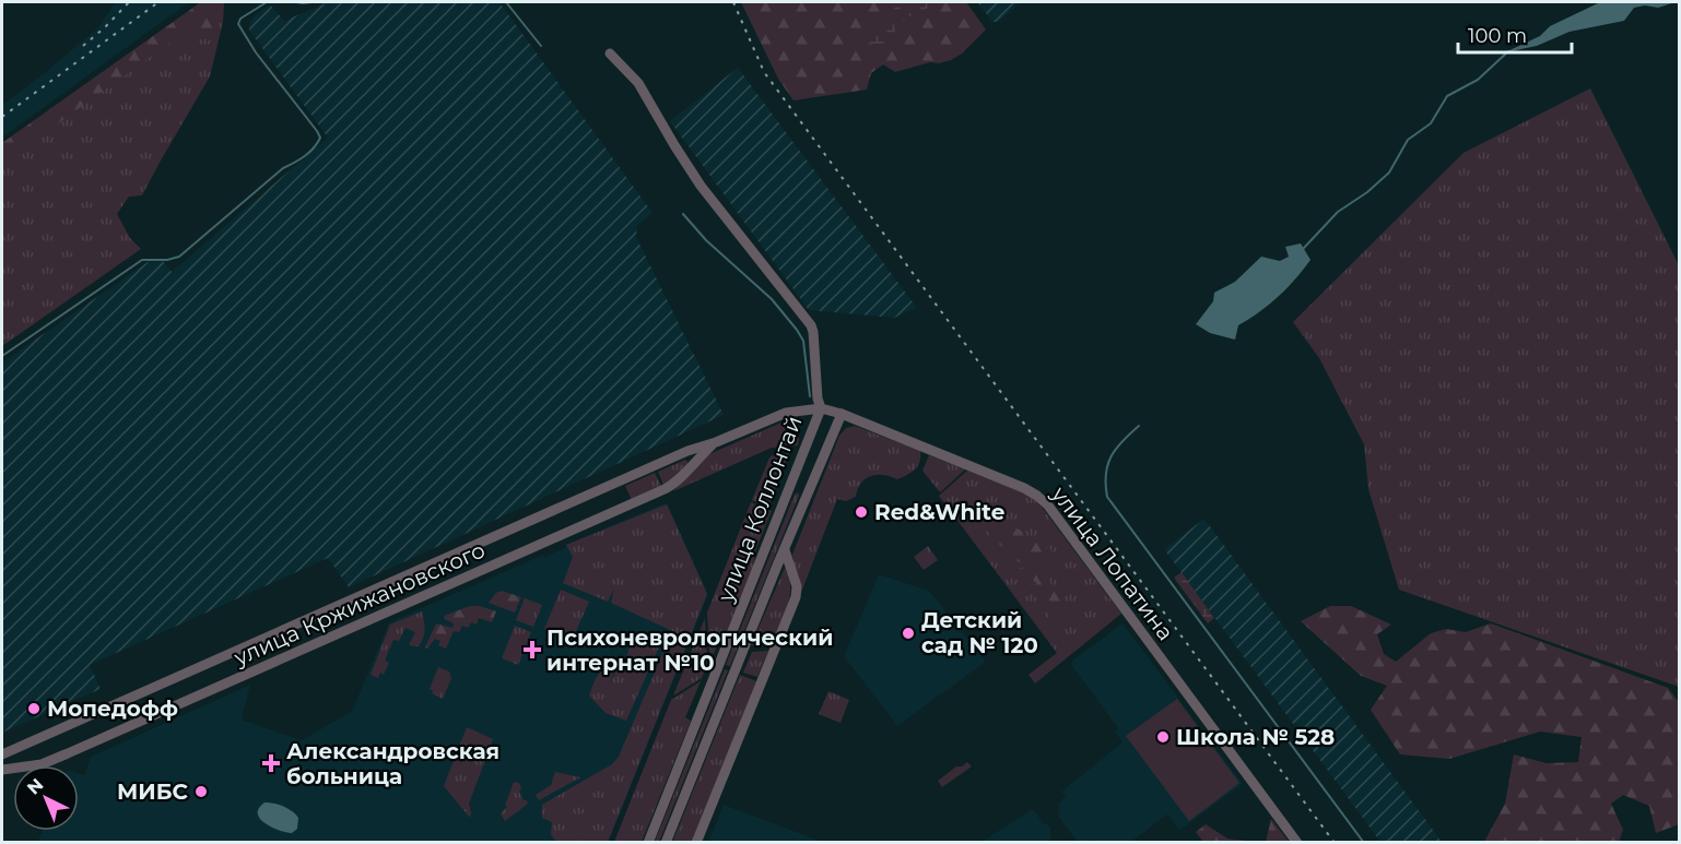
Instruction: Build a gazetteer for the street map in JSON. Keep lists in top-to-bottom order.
{
  "streets": {
    "street": ["улица Коллонтай", "улица Лопатина", "улица Кржижановского"]
  },
  "crossings": [
    ["улица Коллонтай", "улица Лопатина"],
    ["улица Коллонтай", "улица Кржижановского"],
    ["улица Лопатина", "улица Кржижановского"]
  ],
  "places": {
    "other": [
      "Red&White",
      "Детский сад № 120",
      "Мопедофф",
      "Школа № 528",
      "МИБС"
    ],
    "health": ["Психоневрологический интернат №10", "Александровская больница"]
  },
  "scale_bar": "100 m",
  "north": "top left"
}
